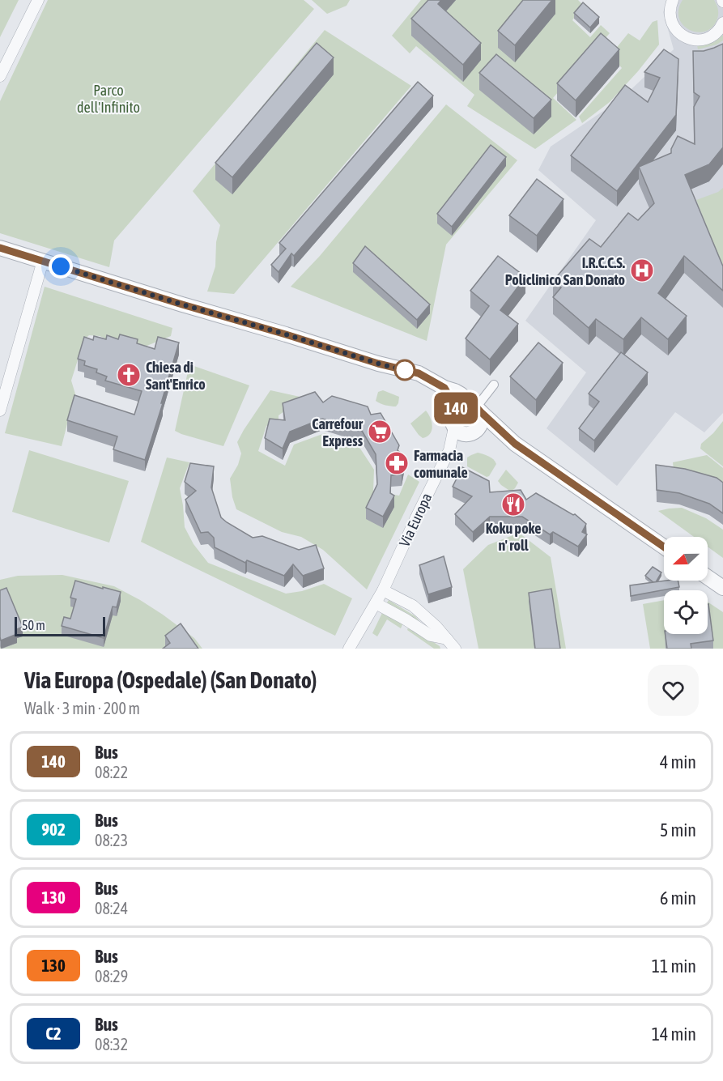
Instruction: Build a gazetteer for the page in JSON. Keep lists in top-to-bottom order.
{
  "streets": {
    "street": ["Via Europa"]
  },
  "parks": ["Parco dell'Infinito"],
  "places": {
    "hospital": ["I.R.C.C.S. Policlinico San Donato"],
    "church": ["Chiesa di Sant'Enrico"],
    "supermarket": ["Carrefour Express"],
    "pharmacy": ["Farmacia comunale"],
    "restaurant": ["Koku poke n' roll"]
  },
  "lines": ["bus line 140"],
  "scale_bar": "50 m",
  "north": "left",
  "page": {
    "on_map": "140",
    "scale": "50 m",
    "heading": ["Via Europa (Ospedale) (San Donato)", "Walk · 3 min · 200 m"],
    "list": [
      {
        "mark": "140",
        "name": "Bus",
        "note": "08:22",
        "value": "4 min"
      },
      {
        "mark": "902",
        "name": "Bus",
        "note": "08:23",
        "value": "5 min"
      },
      {
        "mark": "130",
        "name": "Bus",
        "note": "08:24",
        "value": "6 min"
      },
      {
        "mark": "130",
        "name": "Bus",
        "note": "08:29",
        "value": "11 min"
      },
      {
        "mark": "C2",
        "name": "Bus",
        "note": "08:32",
        "value": "14 min"
      }
    ]
  }
}
